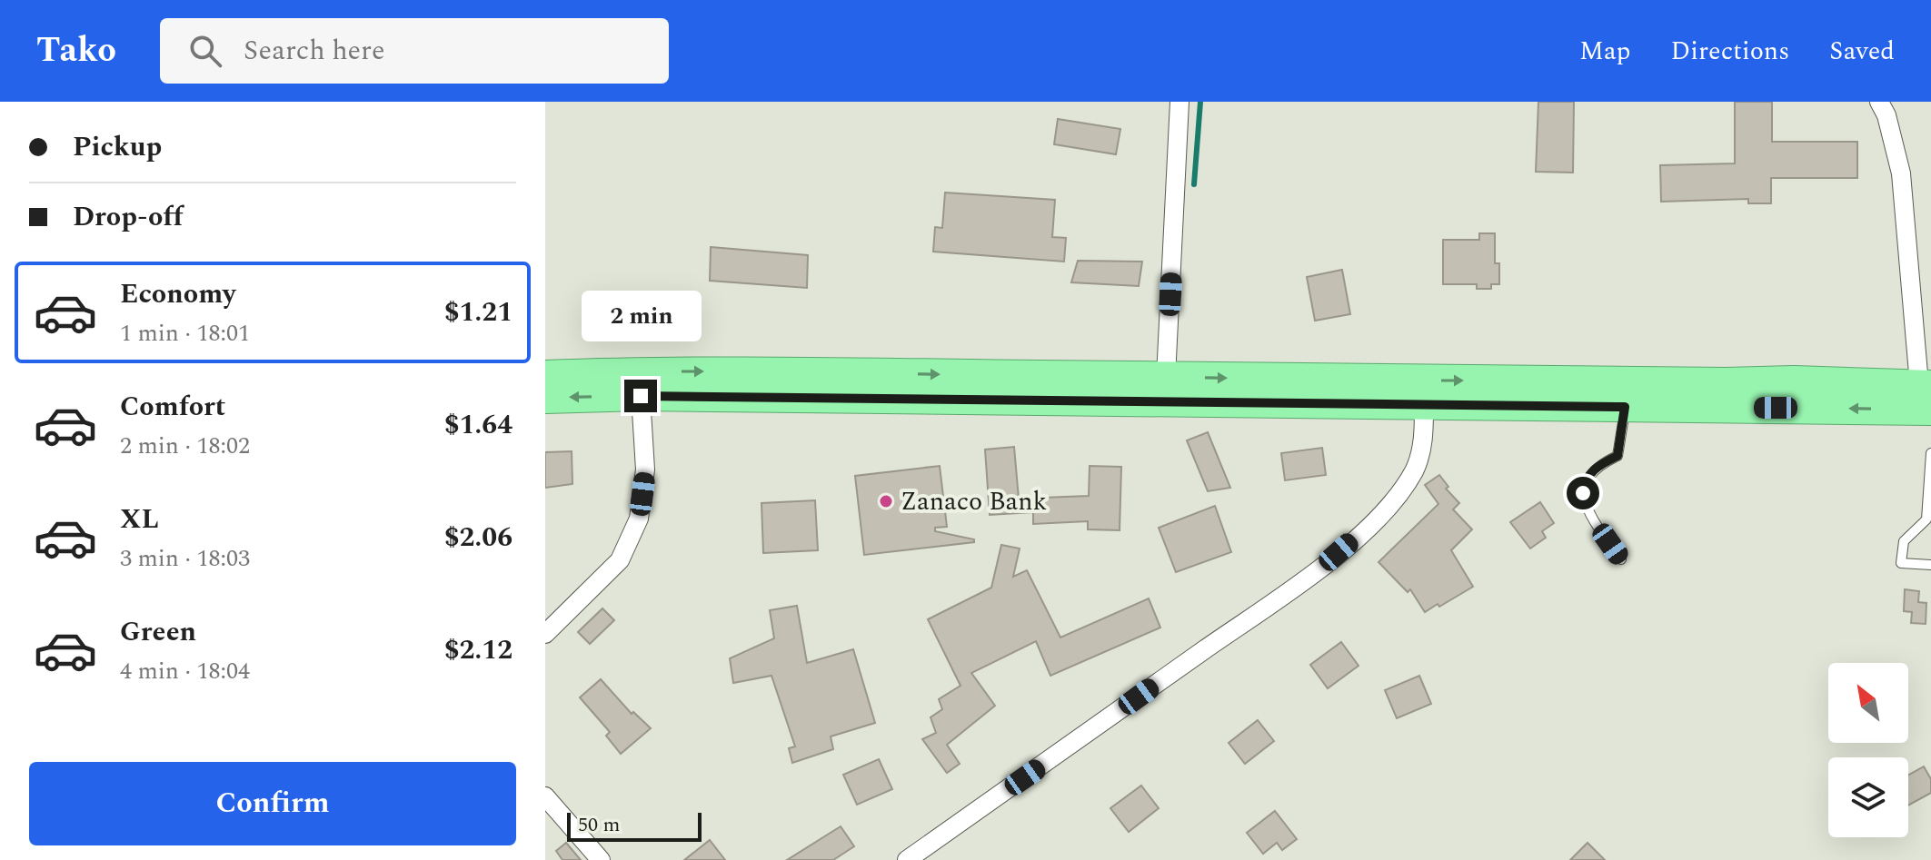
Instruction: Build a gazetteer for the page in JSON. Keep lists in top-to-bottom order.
{
  "places": ["Zanaco Bank"],
  "scale_bar": "50 m",
  "north": "top left",
  "page": {
    "header": "Tako",
    "search": "Search here",
    "nav": ["Map", "Directions", "Saved"],
    "banner": ["Pickup", "Drop-off"],
    "list": [
      {
        "name": "Economy",
        "note": "1 min · 18:01",
        "value": "$1.21"
      },
      {
        "name": "Comfort",
        "note": "2 min · 18:02",
        "value": "$1.64"
      },
      {
        "name": "XL",
        "note": "3 min · 18:03",
        "value": "$2.06"
      },
      {
        "name": "Green",
        "note": "4 min · 18:04",
        "value": "$2.12"
      }
    ],
    "bubble": "2 min",
    "buttons": "Confirm",
    "scale": "50 m"
  }
}
